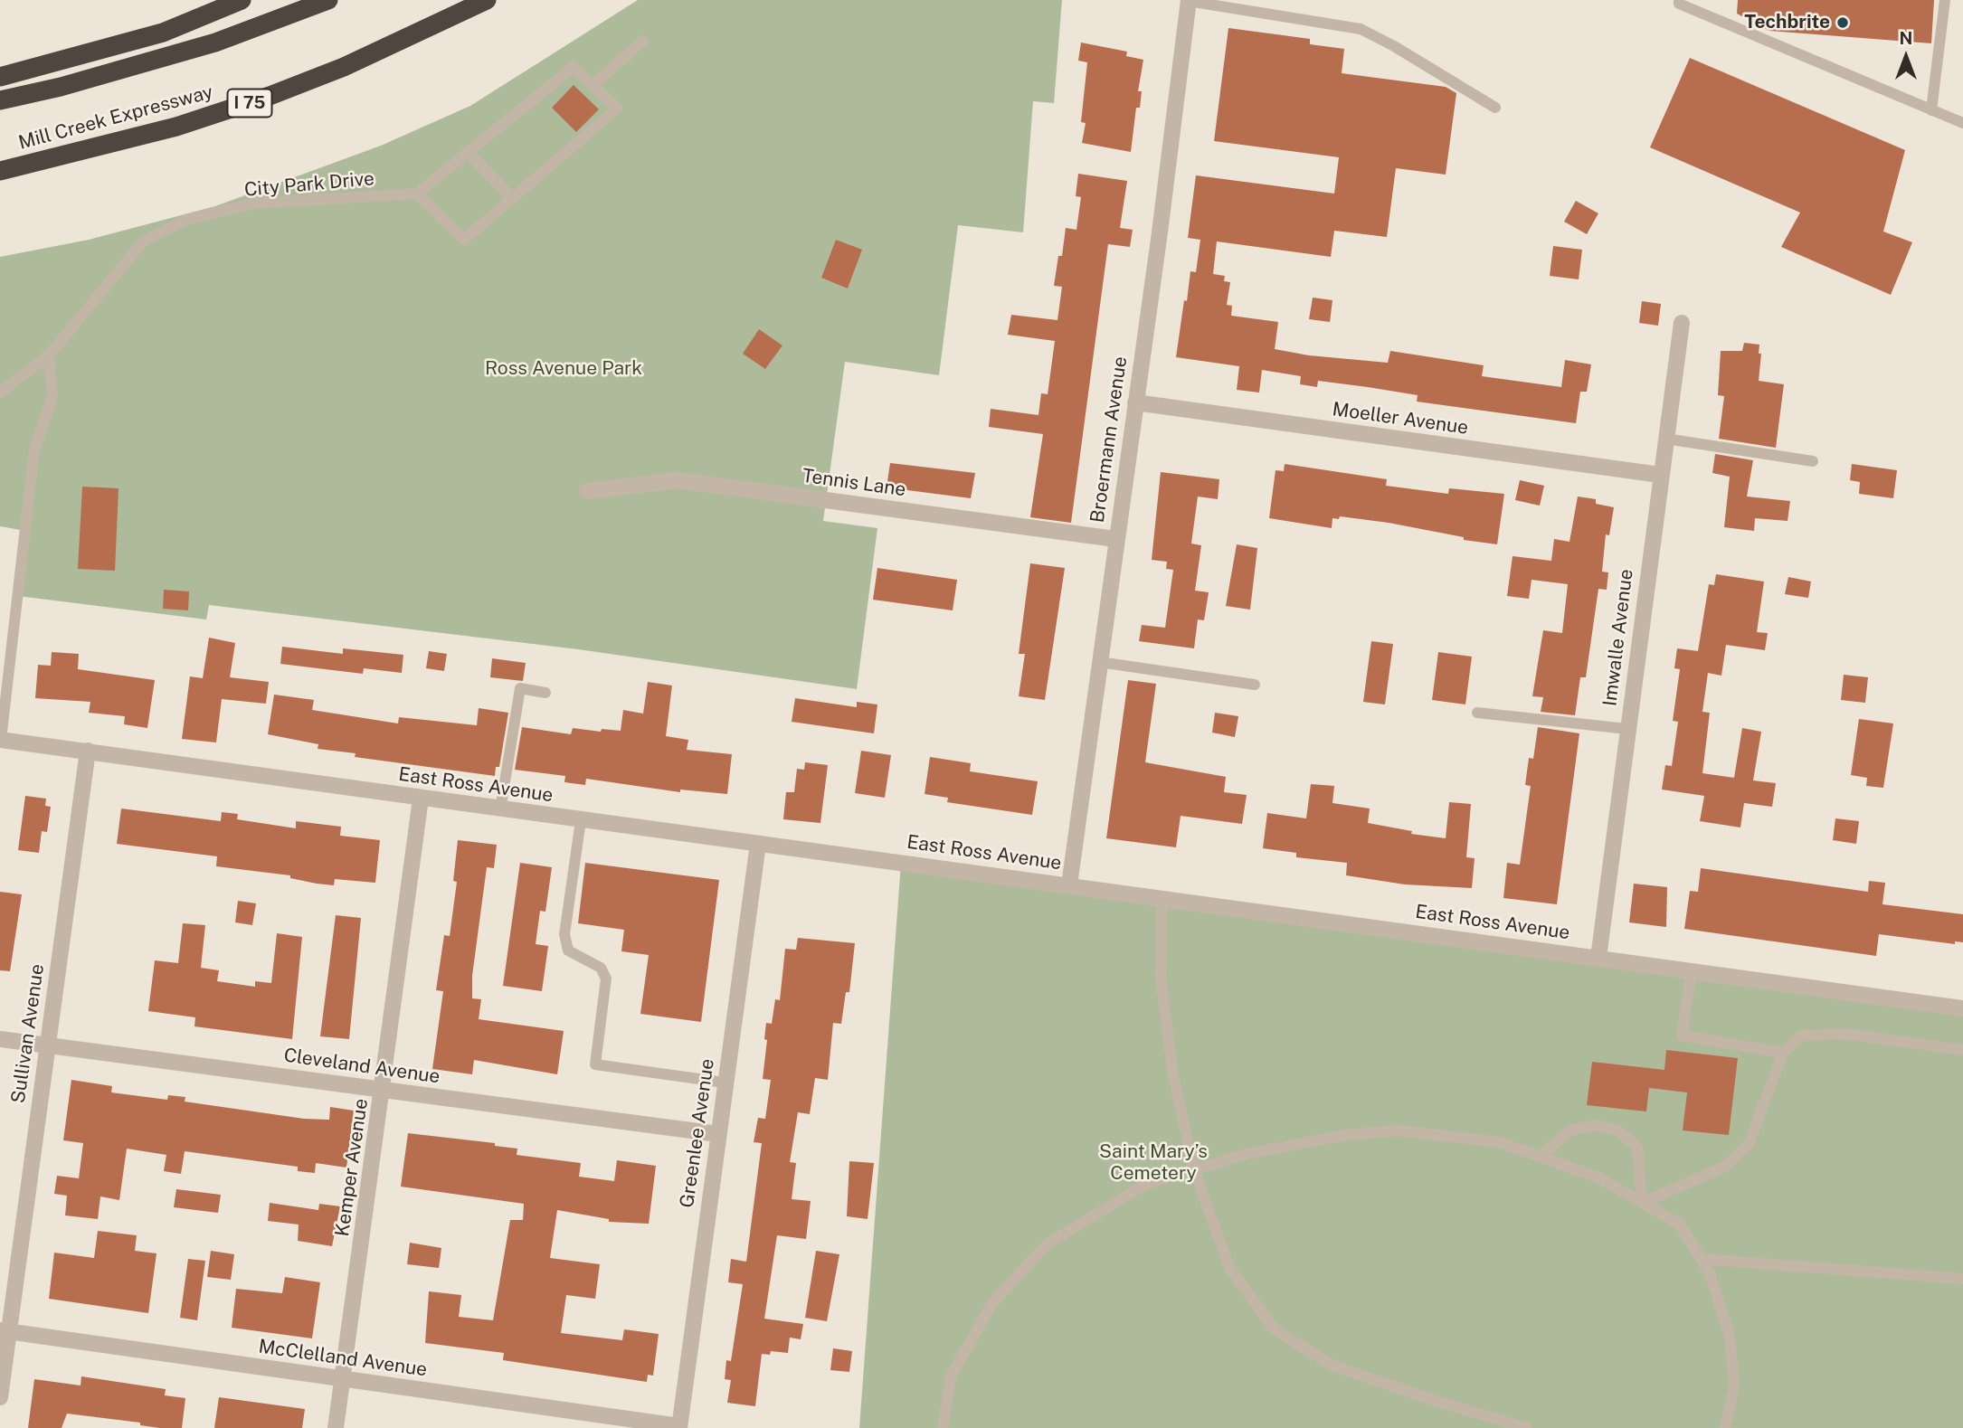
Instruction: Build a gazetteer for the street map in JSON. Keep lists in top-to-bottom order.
{
  "streets": {
    "highway": ["I 75", "Mill Creek Expressway"],
    "street": [
      "Moeller Avenue",
      "Broermann Avenue",
      "Tennis Lane",
      "Imwalle Avenue",
      "East Ross Avenue",
      "Sullivan Avenue",
      "Cleveland Avenue",
      "Greenlee Avenue",
      "Kemper Avenue",
      "McClelland Avenue"
    ],
    "lane": ["City Park Drive"]
  },
  "crossings": [
    ["Moeller Avenue", "Broermann Avenue"],
    ["Moeller Avenue", "Imwalle Avenue"],
    ["Broermann Avenue", "Tennis Lane"],
    ["Broermann Avenue", "East Ross Avenue"],
    ["Imwalle Avenue", "East Ross Avenue"],
    ["East Ross Avenue", "Sullivan Avenue"],
    ["East Ross Avenue", "Greenlee Avenue"],
    ["East Ross Avenue", "Kemper Avenue"],
    ["Sullivan Avenue", "Cleveland Avenue"],
    ["Sullivan Avenue", "McClelland Avenue"],
    ["Cleveland Avenue", "Greenlee Avenue"],
    ["Cleveland Avenue", "Kemper Avenue"],
    ["Greenlee Avenue", "McClelland Avenue"],
    ["Kemper Avenue", "McClelland Avenue"]
  ],
  "parks": ["Ross Avenue Park", "Saint Mary’s Cemetery"],
  "places": ["Techbrite"],
  "north": "top"
}
